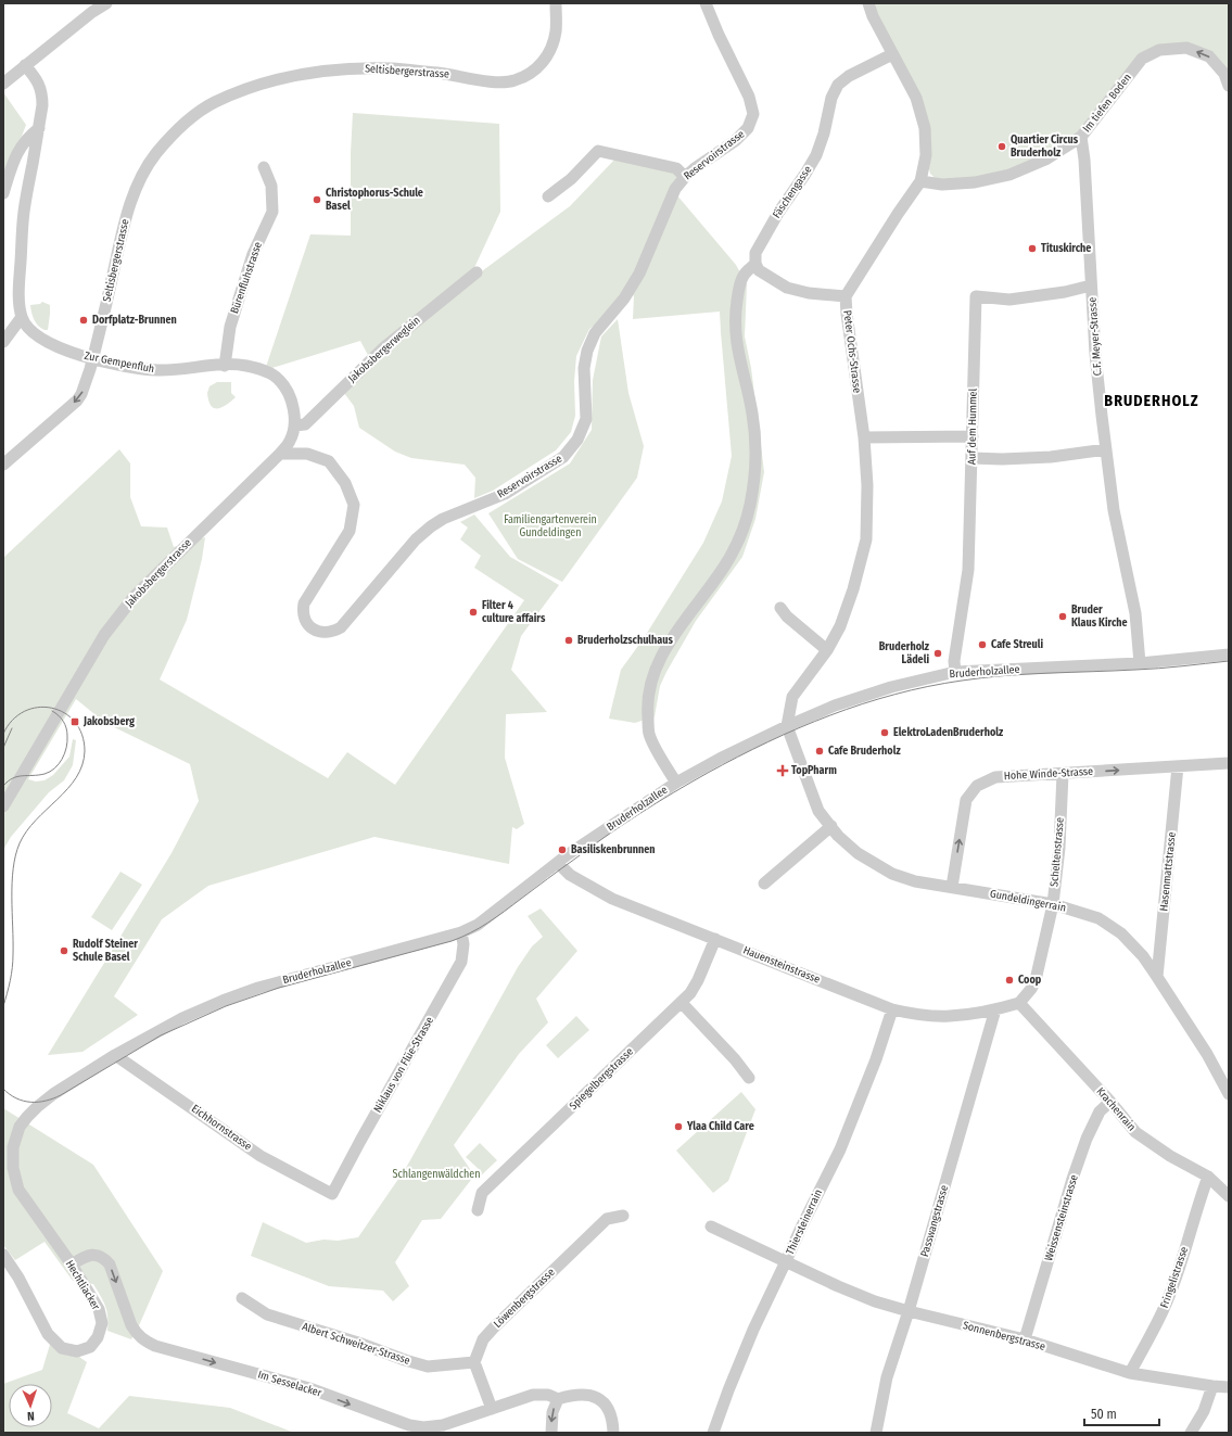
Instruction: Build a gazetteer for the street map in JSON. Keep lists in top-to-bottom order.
{
  "streets": {
    "street": [
      "Seltisbergerstrasse",
      "Im tiefen Boden",
      "Reservoirstrasse",
      "Fäschengasse",
      "Bürenfluhstrasse",
      "C.F. Meyer-Strasse",
      "Jakobsbergerweglein",
      "Peter Ochs-Strasse",
      "Zur Gempenfluh",
      "Auf dem Hummel",
      "Jakobsbergerstrasse",
      "Bruderholzallee",
      "Hohe Winde-Strasse",
      "Scheltenstrasse",
      "Hasenmattstrasse",
      "Gundeldingerrain",
      "Hauensteinstrasse",
      "Niklaus von Flüe-Strasse",
      "Spiegelbergstrasse",
      "Krachenrain",
      "Eichhornstrasse",
      "Weissensteinstrasse",
      "Passwangstrasse",
      "Thiersteinerrain",
      "Fringelistrasse",
      "Hechtliacker",
      "Löwenbergstrasse",
      "Sonnenbergstrasse",
      "Albert Schweitzer-Strasse",
      "Im Sesselacker"
    ]
  },
  "crossings": [
    ["Seltisbergerstrasse", "Zur Gempenfluh"],
    ["Im tiefen Boden", "C.F. Meyer-Strasse"],
    ["Im tiefen Boden", "Peter Ochs-Strasse"],
    ["Reservoirstrasse", "Jakobsbergerstrasse"],
    ["Fäschengasse", "Peter Ochs-Strasse"],
    ["Bürenfluhstrasse", "Zur Gempenfluh"],
    ["C.F. Meyer-Strasse", "Auf dem Hummel"],
    ["C.F. Meyer-Strasse", "Bruderholzallee"],
    ["Jakobsbergerweglein", "Zur Gempenfluh"],
    ["Jakobsbergerweglein", "Jakobsbergerstrasse"],
    ["Peter Ochs-Strasse", "Bruderholzallee"],
    ["Peter Ochs-Strasse", "Gundeldingerrain"],
    ["Zur Gempenfluh", "Jakobsbergerstrasse"],
    ["Auf dem Hummel", "Bruderholzallee"],
    ["Bruderholzallee", "Gundeldingerrain"],
    ["Bruderholzallee", "Hauensteinstrasse"],
    ["Bruderholzallee", "Niklaus von Flüe-Strasse"],
    ["Bruderholzallee", "Eichhornstrasse"],
    ["Bruderholzallee", "Hechtliacker"],
    ["Hohe Winde-Strasse", "Scheltenstrasse"],
    ["Hohe Winde-Strasse", "Hasenmattstrasse"],
    ["Hohe Winde-Strasse", "Gundeldingerrain"],
    ["Scheltenstrasse", "Gundeldingerrain"],
    ["Scheltenstrasse", "Hauensteinstrasse"],
    ["Scheltenstrasse", "Krachenrain"],
    ["Hasenmattstrasse", "Gundeldingerrain"],
    ["Hauensteinstrasse", "Spiegelbergstrasse"],
    ["Hauensteinstrasse", "Krachenrain"],
    ["Hauensteinstrasse", "Passwangstrasse"],
    ["Hauensteinstrasse", "Thiersteinerrain"],
    ["Niklaus von Flüe-Strasse", "Eichhornstrasse"],
    ["Krachenrain", "Weissensteinstrasse"],
    ["Krachenrain", "Fringelistrasse"],
    ["Weissensteinstrasse", "Sonnenbergstrasse"],
    ["Passwangstrasse", "Sonnenbergstrasse"],
    ["Thiersteinerrain", "Sonnenbergstrasse"],
    ["Fringelistrasse", "Sonnenbergstrasse"],
    ["Hechtliacker", "Im Sesselacker"],
    ["Löwenbergstrasse", "Albert Schweitzer-Strasse"]
  ],
  "one_way": ["Hohe Winde-Strasse", "Im Sesselacker"],
  "districts": ["BRUDERHOLZ"],
  "parks": ["Familiengartenverein Gundeldingen", "Schlangenwäldchen"],
  "places": {
    "other": [
      "Quartier Circus Bruderholz",
      "Christophorus-Schule Basel",
      "Tituskirche",
      "Dorfplatz-Brunnen",
      "Filter 4 culture affairs",
      "Bruder Klaus Kirche",
      "Bruderholzschulhaus",
      "Cafe Streuli",
      "Bruderholz Lädeli",
      "ElektroLadenBruderholz",
      "Cafe Bruderholz",
      "Basiliskenbrunnen",
      "Rudolf Steiner Schule Basel",
      "Coop",
      "Ylaa Child Care"
    ],
    "transit": ["Jakobsberg"],
    "health": ["TopPharm"]
  },
  "scale_bar": "50 m",
  "north": "bottom"
}
